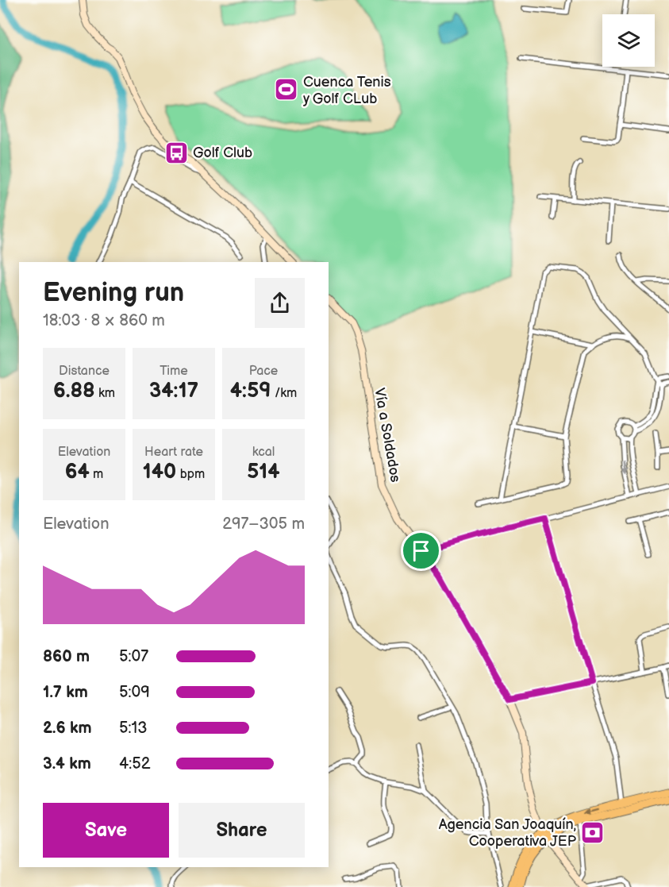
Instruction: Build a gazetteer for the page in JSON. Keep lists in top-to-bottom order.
{
  "streets": {
    "street": ["Vía a Soldados"]
  },
  "places": {
    "sports": ["Cuenca Tenis y Golf CLub"],
    "bus stop": ["Golf Club"],
    "bank": ["Agencia San Joaquín, Cooperativa JEP"]
  },
  "page": {
    "heading": ["Evening run", "18:03 · 8 × 860 m"],
    "stats": [
      ["Distance", "6.88 km"],
      ["Time", "34:17"],
      ["Pace", "4:59 /km"],
      ["Elevation", "64 m"],
      ["Heart rate", "140 bpm"],
      ["kcal", "514"]
    ],
    "chart": ["Elevation", "297–305 m"],
    "list": [
      {
        "name": "860 m",
        "note": "5:07"
      },
      {
        "name": "1.7 km",
        "note": "5:09"
      },
      {
        "name": "2.6 km",
        "note": "5:13"
      },
      {
        "name": "3.4 km",
        "note": "4:52"
      }
    ],
    "buttons": ["Save", "Share"]
  }
}
